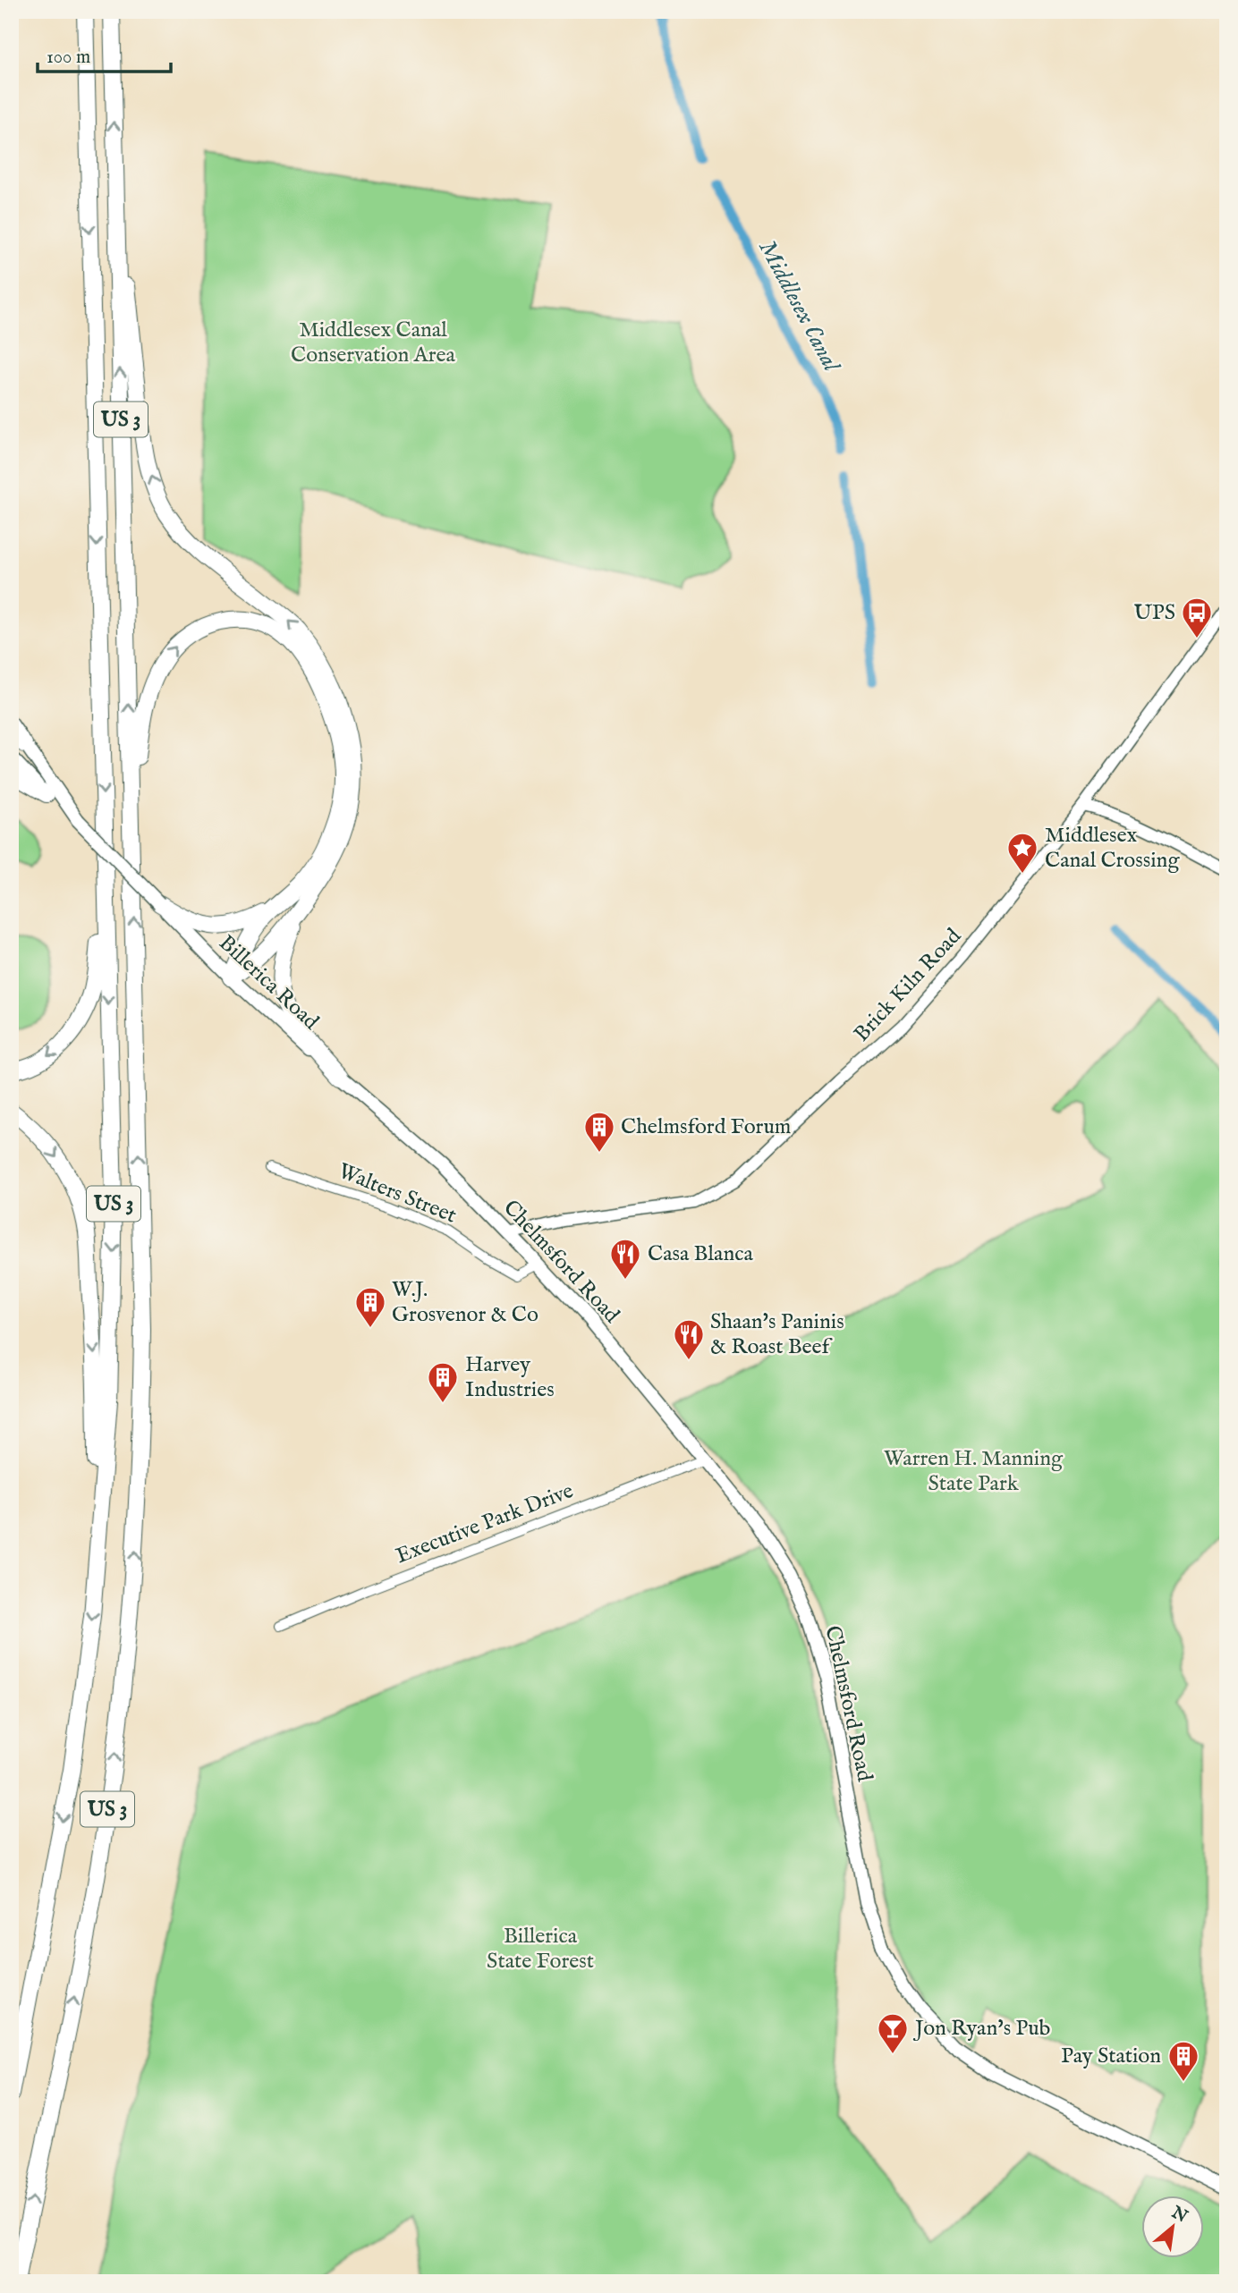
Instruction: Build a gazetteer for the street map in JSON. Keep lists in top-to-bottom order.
{
  "streets": {
    "highway": ["US 3"],
    "main road": ["Billerica Road", "Chelmsford Road"],
    "street": ["Brick Kiln Road", "Walters Street", "Executive Park Drive"]
  },
  "crossings": [
    ["Billerica Road", "Chelmsford Road"],
    ["Brick Kiln Road", "Chelmsford Road"],
    ["Walters Street", "Chelmsford Road"],
    ["Chelmsford Road", "Executive Park Drive"]
  ],
  "water": ["Middlesex Canal"],
  "parks": ["Middlesex Canal Conservation Area", "Warren H. Manning State Park", "Billerica State Forest"],
  "places": {
    "bus stop": ["UPS"],
    "place": ["Middlesex Canal Crossing"],
    "building": [
      "Chelmsford Forum",
      "W.J. Grosvenor & Co",
      "Harvey Industries",
      "Pay Station"
    ],
    "restaurant": ["Casa Blanca", "Shaan's Paninis & Roast Beef"],
    "bar": ["Jon Ryan's Pub"]
  },
  "scale_bar": "100 m",
  "north": "top right"
}
